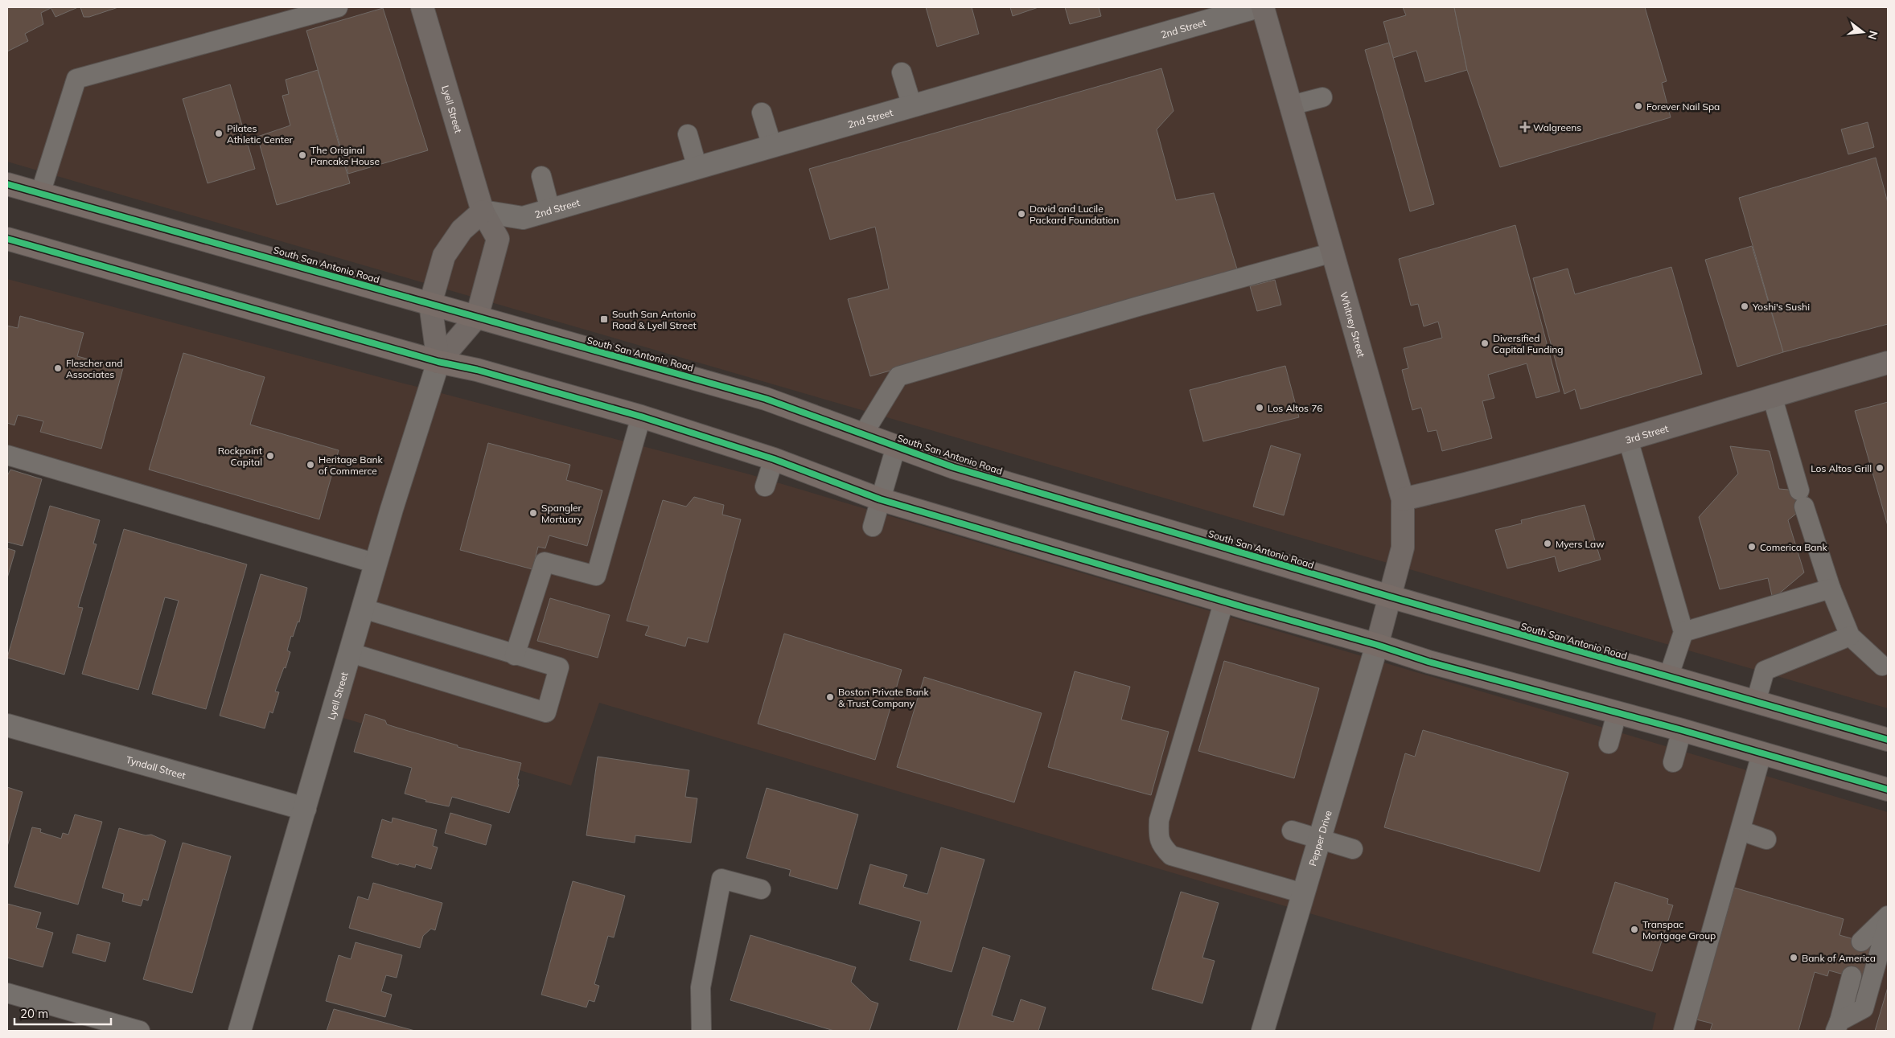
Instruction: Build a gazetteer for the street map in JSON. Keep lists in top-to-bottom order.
{
  "streets": {
    "main road": ["South San Antonio Road"],
    "street": [
      "2nd Street",
      "Lyell Street",
      "Whitney Street",
      "3rd Street",
      "Tyndall Street",
      "Pepper Drive"
    ]
  },
  "crossings": [
    ["2nd Street", "Lyell Street"],
    ["Lyell Street", "South San Antonio Road"],
    ["Lyell Street", "Tyndall Street"],
    ["South San Antonio Road", "Whitney Street"],
    ["Whitney Street", "3rd Street"],
    ["Whitney Street", "Pepper Drive"]
  ],
  "places": {
    "other": [
      "Forever Nail Spa",
      "Pilates Athletic Center",
      "The Original Pancake House",
      "David and Lucile Packard Foundation",
      "Yoshi's Sushi",
      "Diversified Capital Funding",
      "Flescher and Associates",
      "Los Altos 76",
      "Rockpoint Capital",
      "Heritage Bank of Commerce",
      "Los Altos Grill",
      "Spangler Mortuary",
      "Myers Law",
      "Comerica Bank",
      "Boston Private Bank & Trust Company",
      "Transpac Mortgage Group",
      "Bank of America"
    ],
    "health": ["Walgreens"],
    "transit": ["South San Antonio Road & Lyell Street"]
  },
  "scale_bar": "20 m",
  "north": "right"
}
